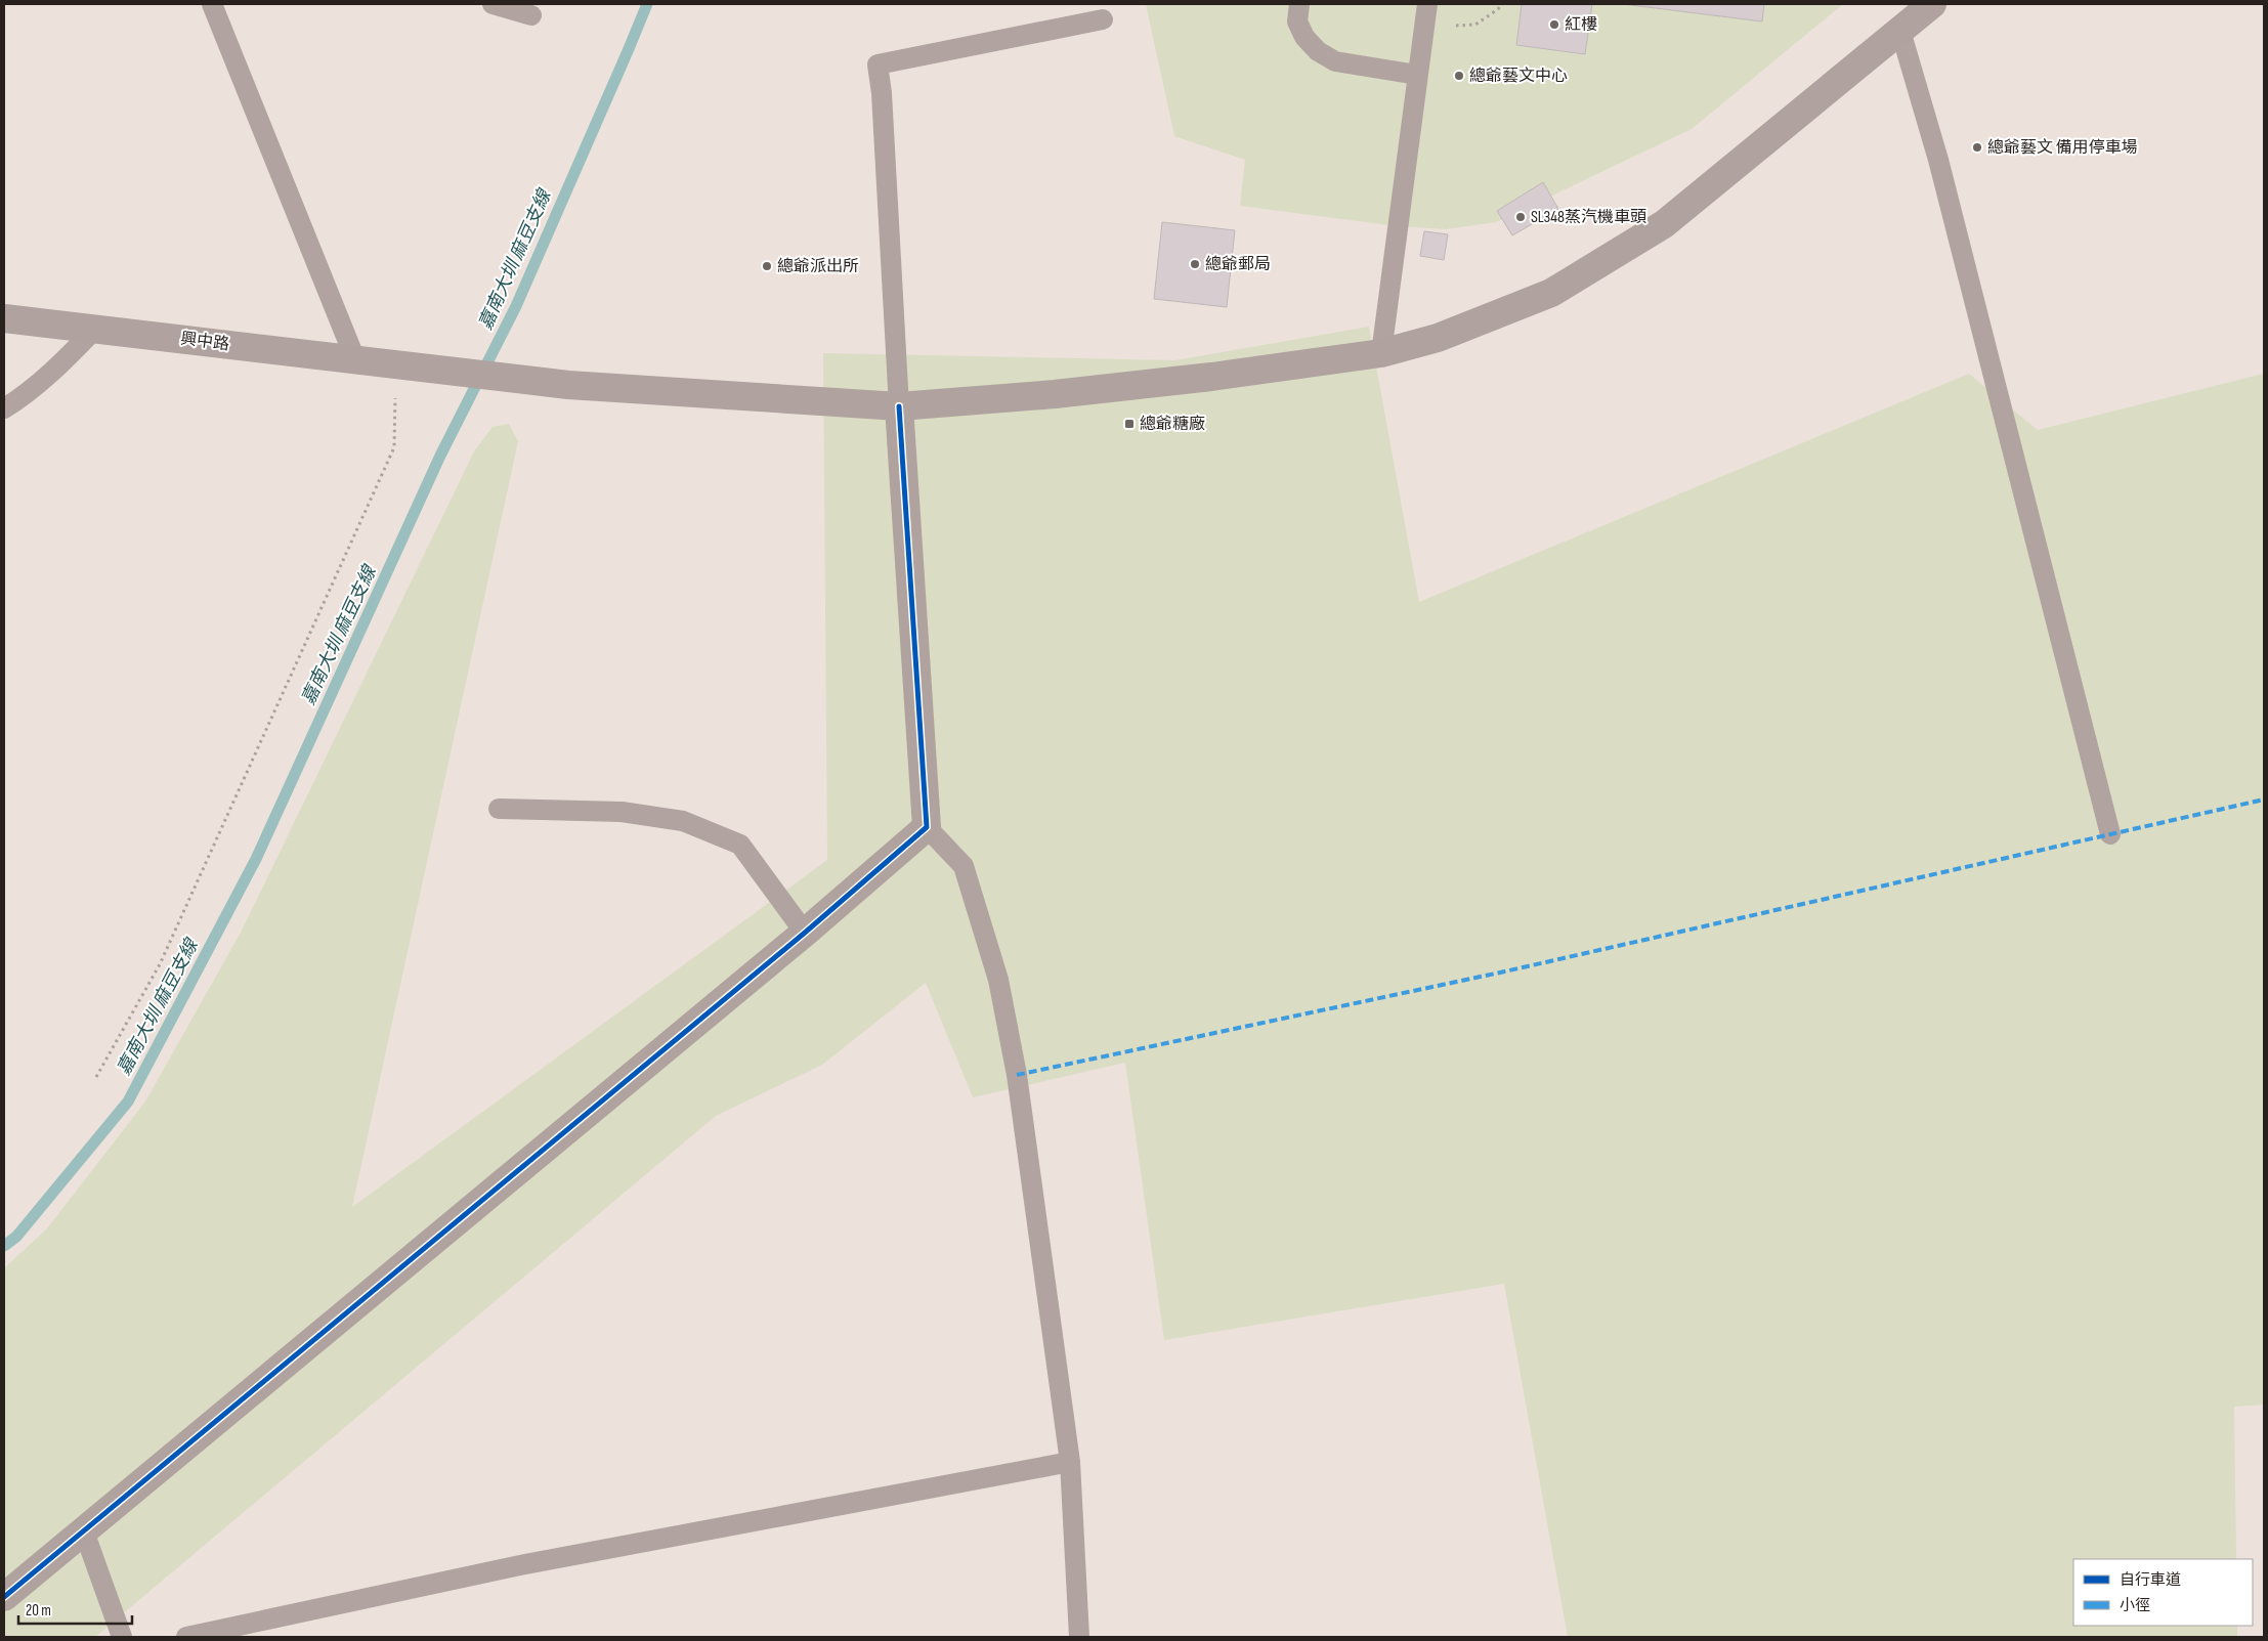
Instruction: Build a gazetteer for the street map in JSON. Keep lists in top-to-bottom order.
{
  "streets": {
    "main road": ["興中路"]
  },
  "water": ["嘉南大圳 麻豆支線"],
  "places": {
    "other": [
      "紅樓",
      "總爺藝文中心",
      "總爺藝文 備用停車場",
      "SL348蒸汽機車頭",
      "總爺郵局",
      "總爺派出所"
    ],
    "transit": ["總爺糖廠"]
  },
  "legend": ["自行車道", "小徑"],
  "scale_bar": "20 m"
}
